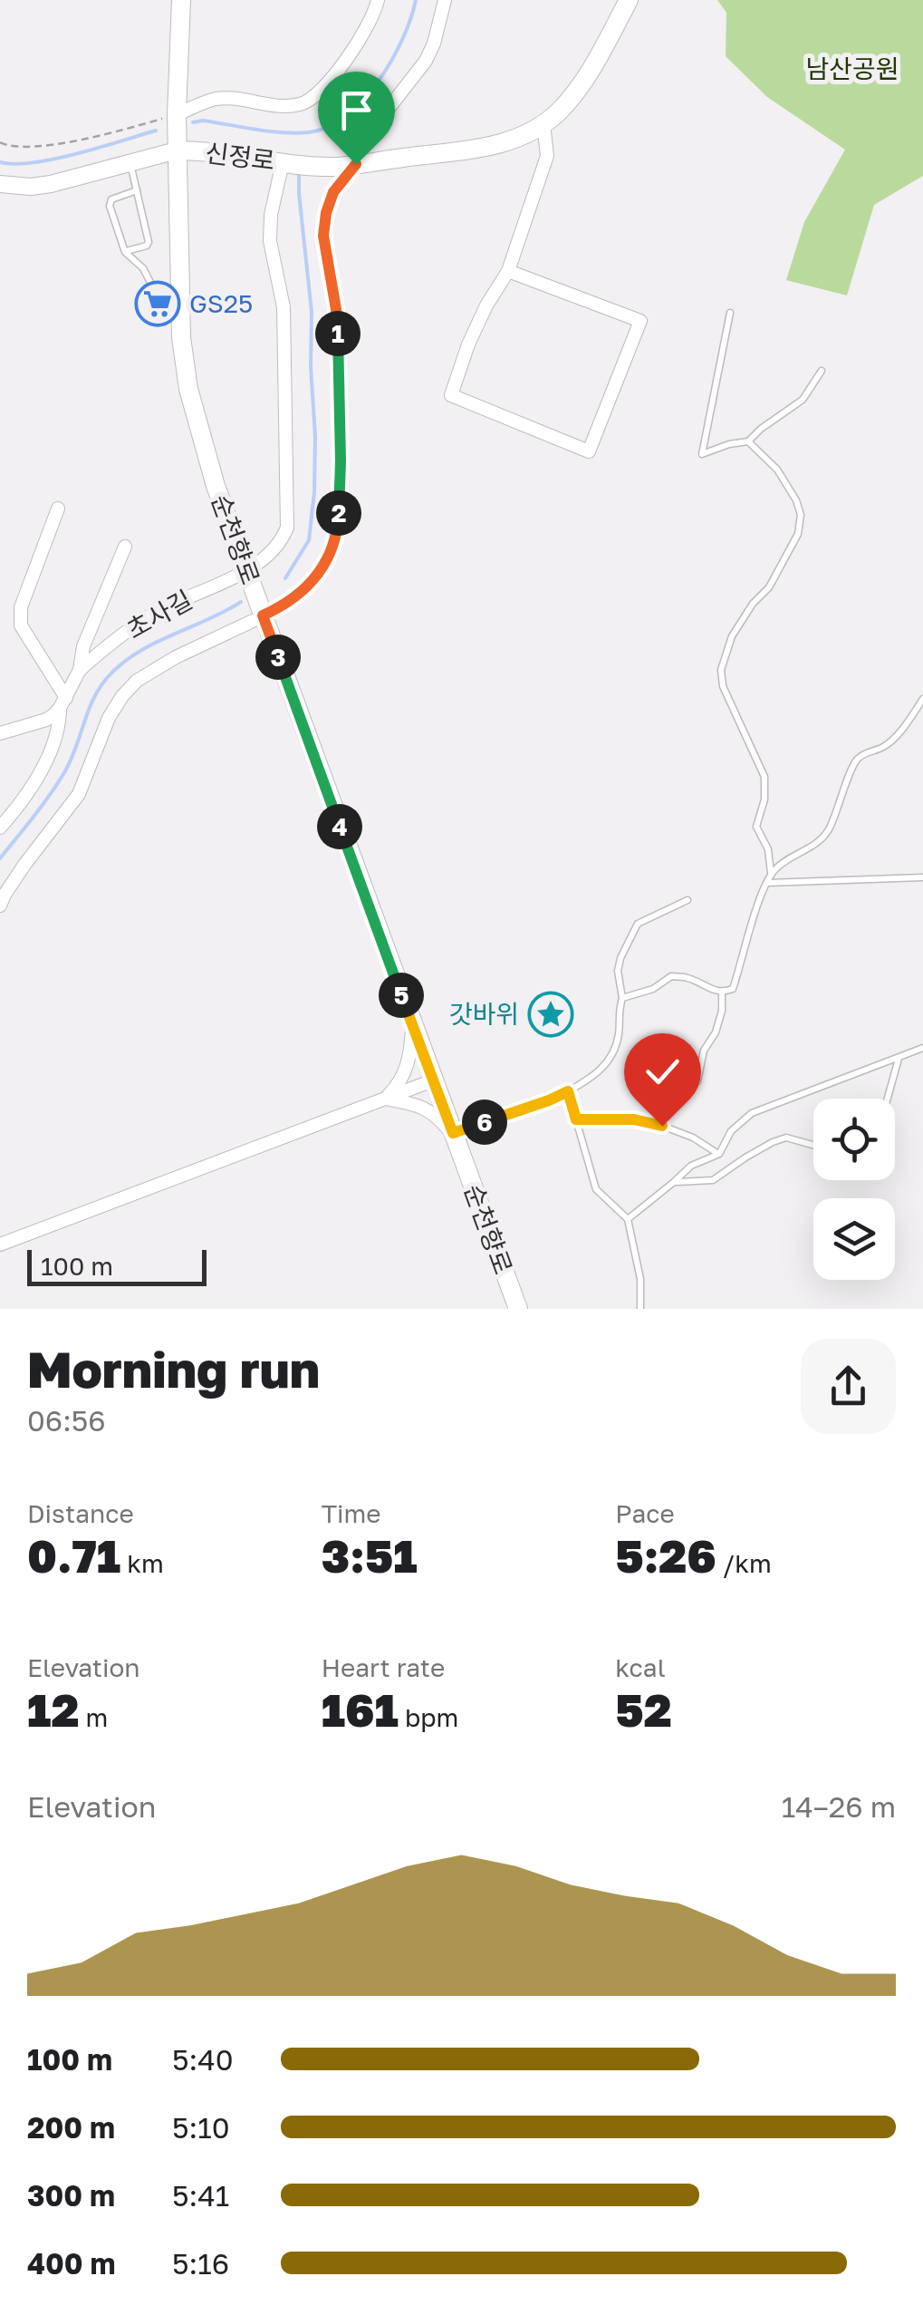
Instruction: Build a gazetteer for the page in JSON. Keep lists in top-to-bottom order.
{
  "streets": {
    "main road": ["신정로", "순천향로"],
    "street": ["초사길"]
  },
  "crossings": [
    ["신정로", "순천향로"],
    ["신정로", "초사길"],
    ["순천향로", "초사길"]
  ],
  "parks": ["남산공원"],
  "places": {
    "supermarket": ["GS25"],
    "place": ["갓바위"]
  },
  "scale_bar": "100 m",
  "page": {
    "pins": [
      "1",
      "2",
      "3",
      "4",
      "5",
      "6"
    ],
    "scale": "100 m",
    "heading": ["Morning run", "06:56"],
    "stats": [
      ["Distance", "0.71 km"],
      ["Time", "3:51"],
      ["Pace", "5:26 /km"],
      ["Elevation", "12 m"],
      ["Heart rate", "161 bpm"],
      ["kcal", "52"]
    ],
    "chart": ["Elevation", "14–26 m"],
    "list": [
      {
        "name": "100 m",
        "note": "5:40"
      },
      {
        "name": "200 m",
        "note": "5:10"
      },
      {
        "name": "300 m",
        "note": "5:41"
      },
      {
        "name": "400 m",
        "note": "5:16"
      }
    ]
  }
}
